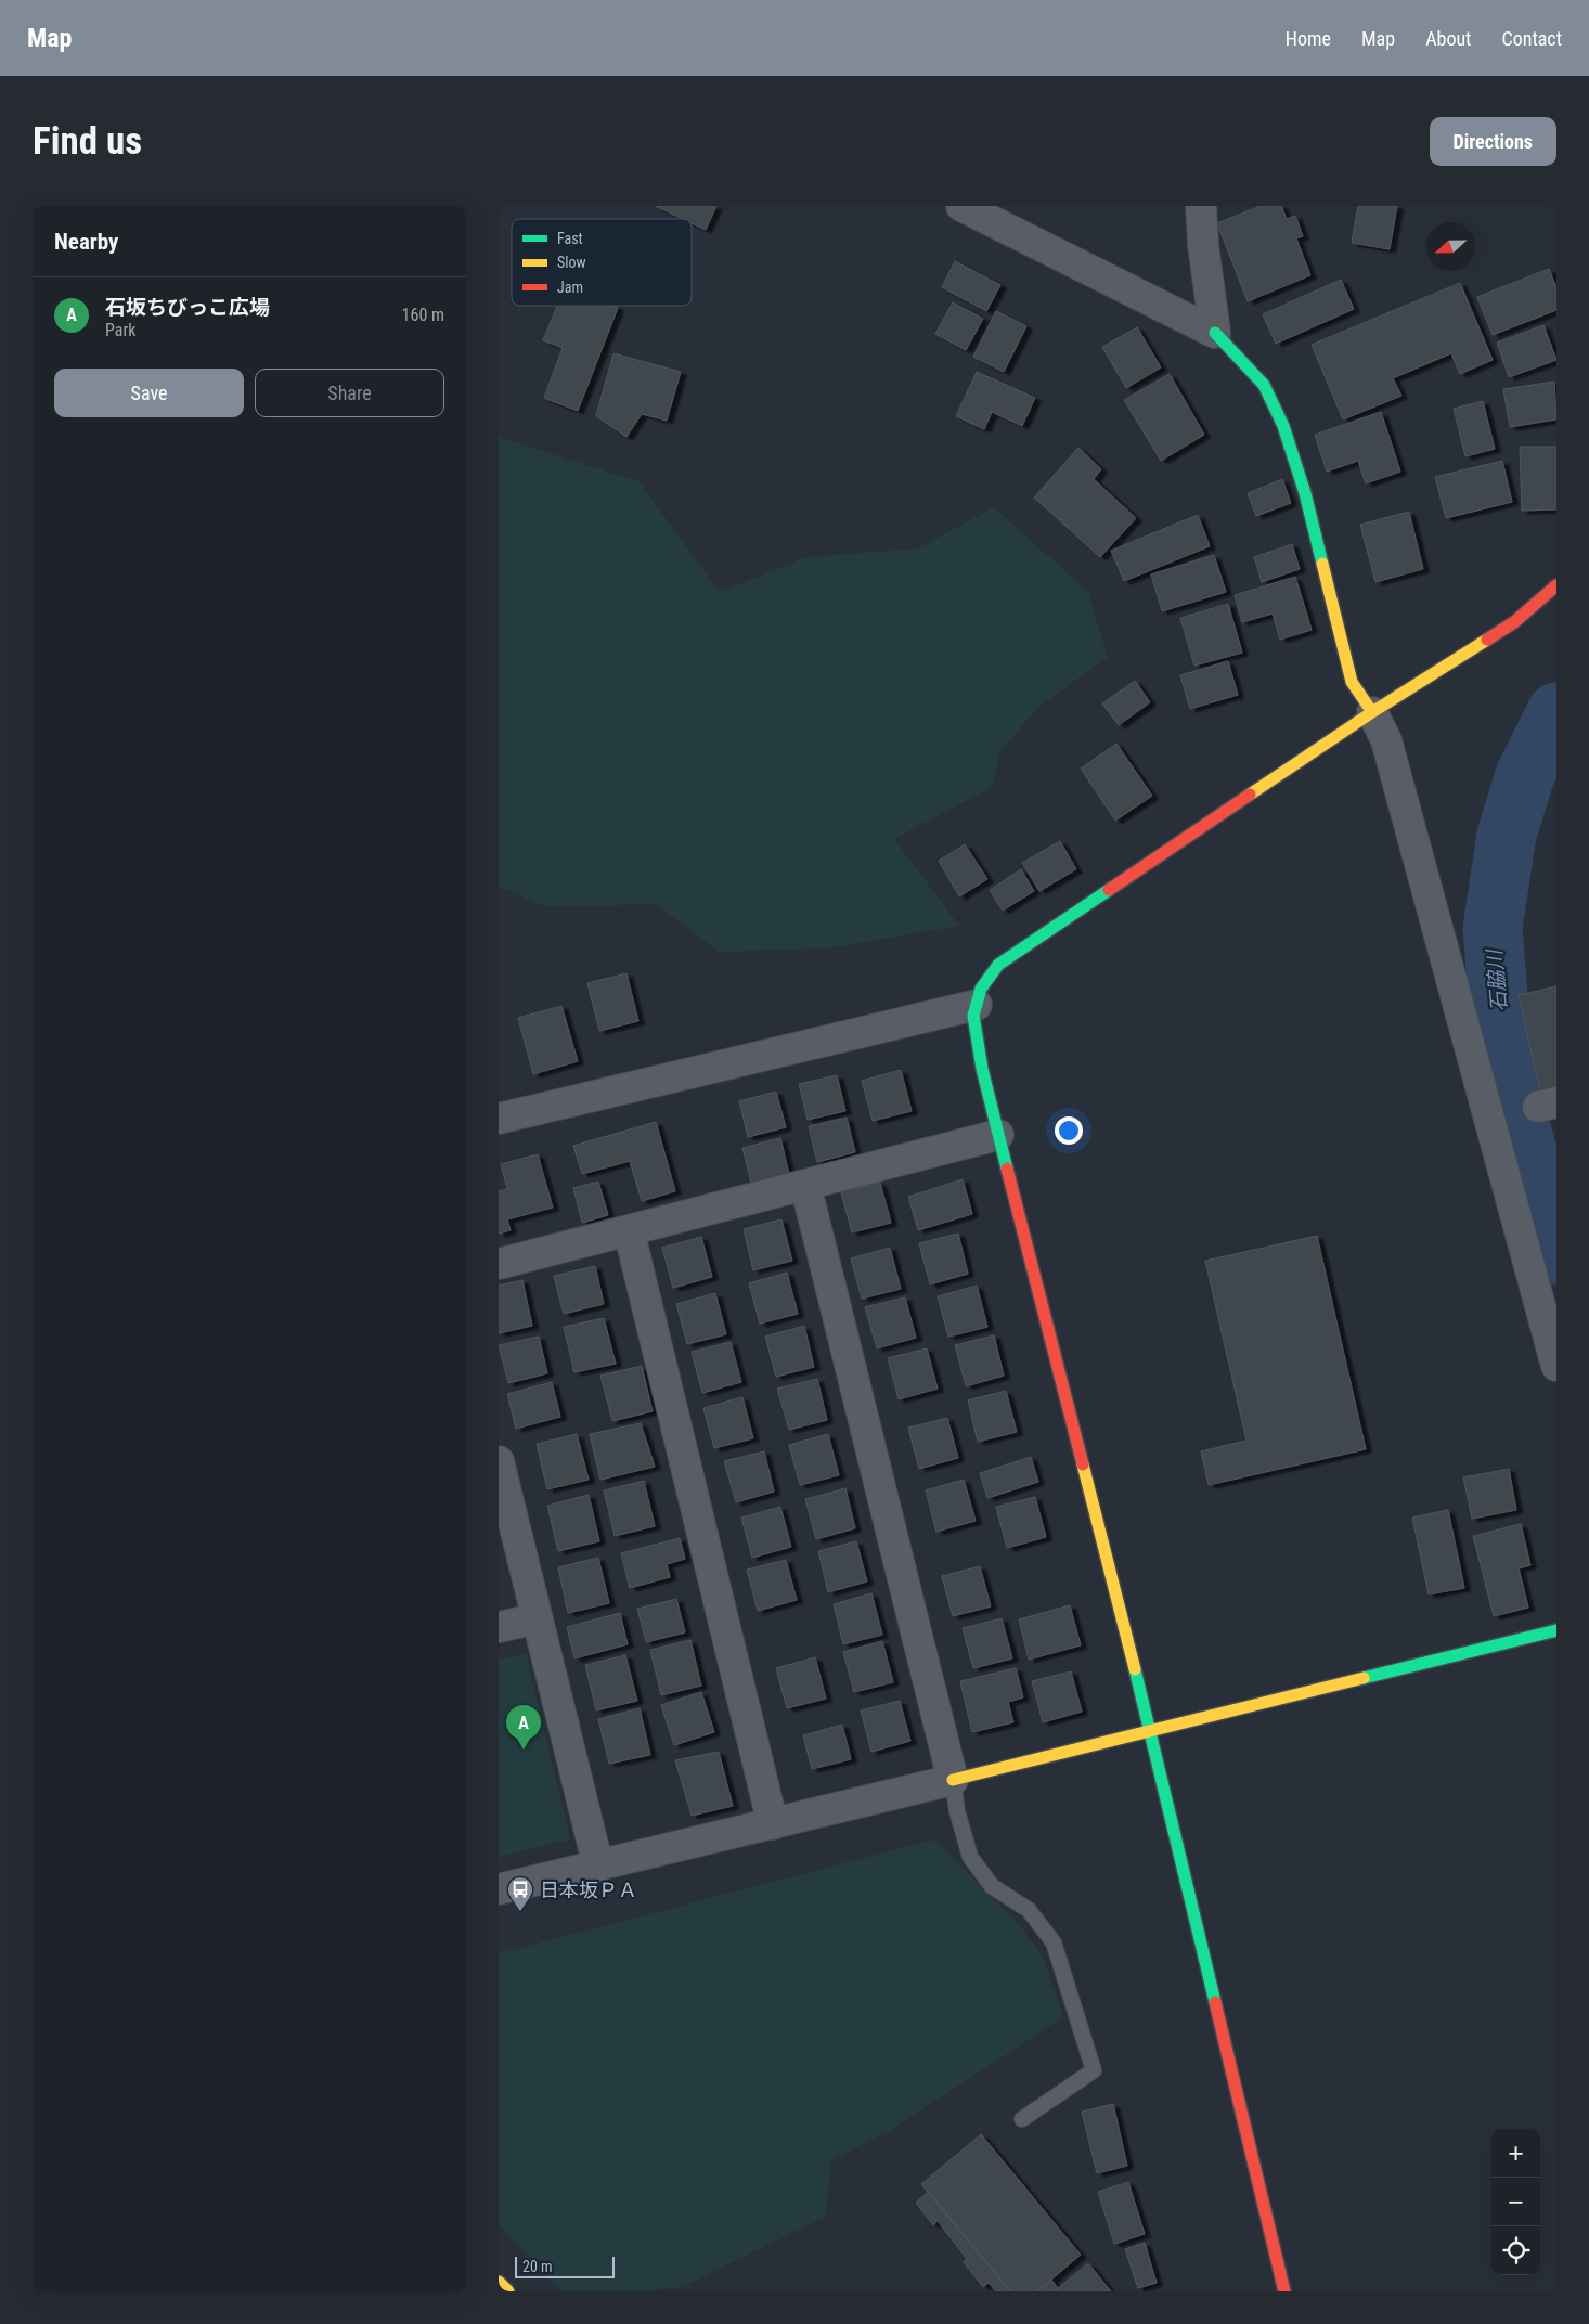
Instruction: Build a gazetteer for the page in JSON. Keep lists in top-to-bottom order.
{
  "water": ["石脇川"],
  "places": {
    "bus stop": ["日本坂ＰＡ"]
  },
  "legend": ["Fast", "Slow", "Jam"],
  "scale_bar": "20 m",
  "north": "left",
  "page": {
    "header": "Map",
    "nav": [
      "Home",
      "Map",
      "About",
      "Contact"
    ],
    "buttons": [
      "Directions",
      ["Save", "Share"]
    ],
    "title": "Find us",
    "heading": "Nearby",
    "list": [
      {
        "mark": "A",
        "name": "石坂ちびっこ広場",
        "note": "Park",
        "value": "160 m"
      }
    ],
    "pins": "A",
    "map_buttons": ["+", "−"],
    "scale": "20 m"
  }
}
